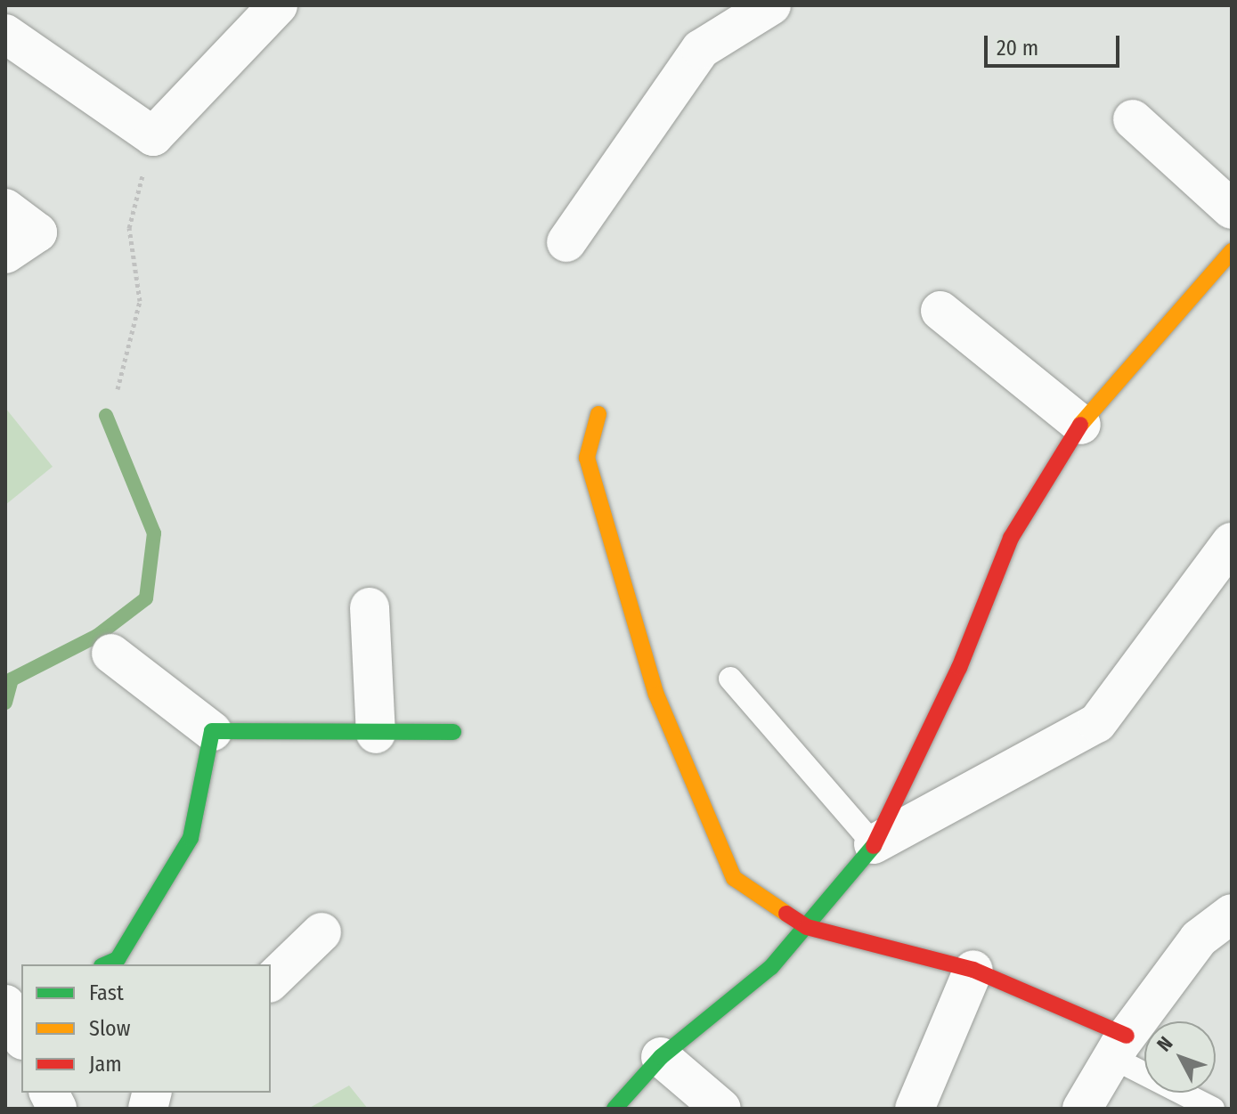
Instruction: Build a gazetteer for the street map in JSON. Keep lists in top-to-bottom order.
{
  "legend": ["Fast", "Slow", "Jam"],
  "scale_bar": "20 m",
  "north": "top left"
}
